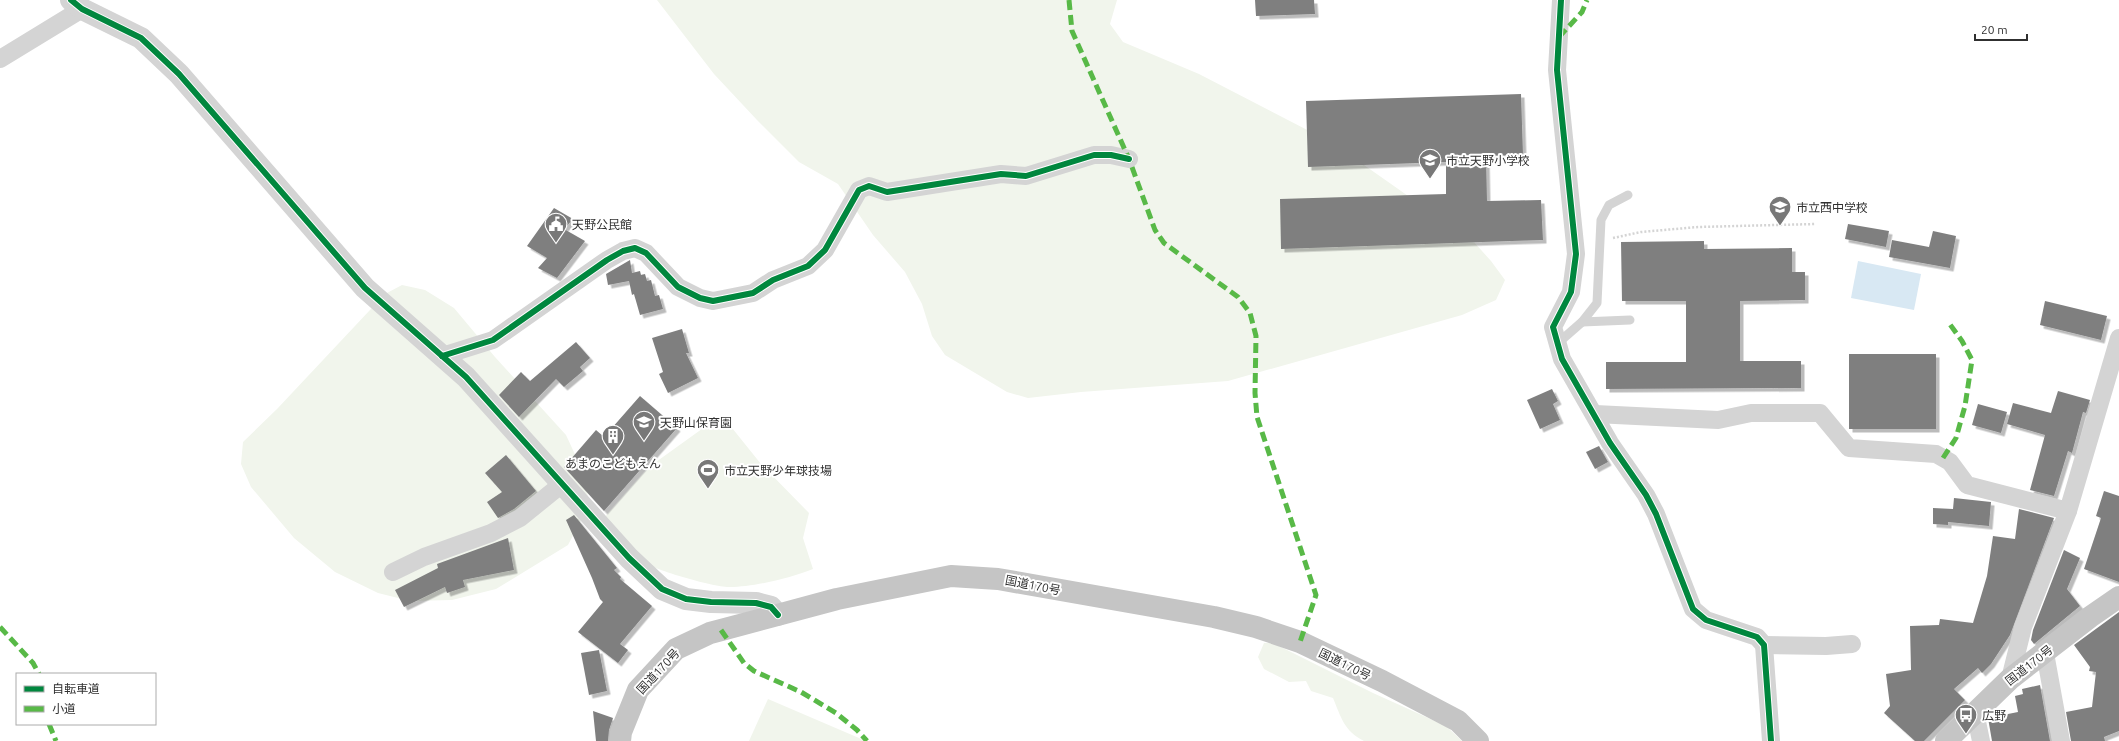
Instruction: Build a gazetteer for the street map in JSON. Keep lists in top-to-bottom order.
{
  "streets": {
    "highway": ["国道170号"]
  },
  "places": {
    "school or university": ["市立天野小学校", "市立西中学校", "天野山保育園"],
    "public building": ["天野公民館"],
    "building": ["あまのこどもえん"],
    "sports": ["市立天野少年球技場"],
    "bus stop": ["広野"]
  },
  "legend": ["自転車道", "小道"],
  "scale_bar": "20 m"
}
